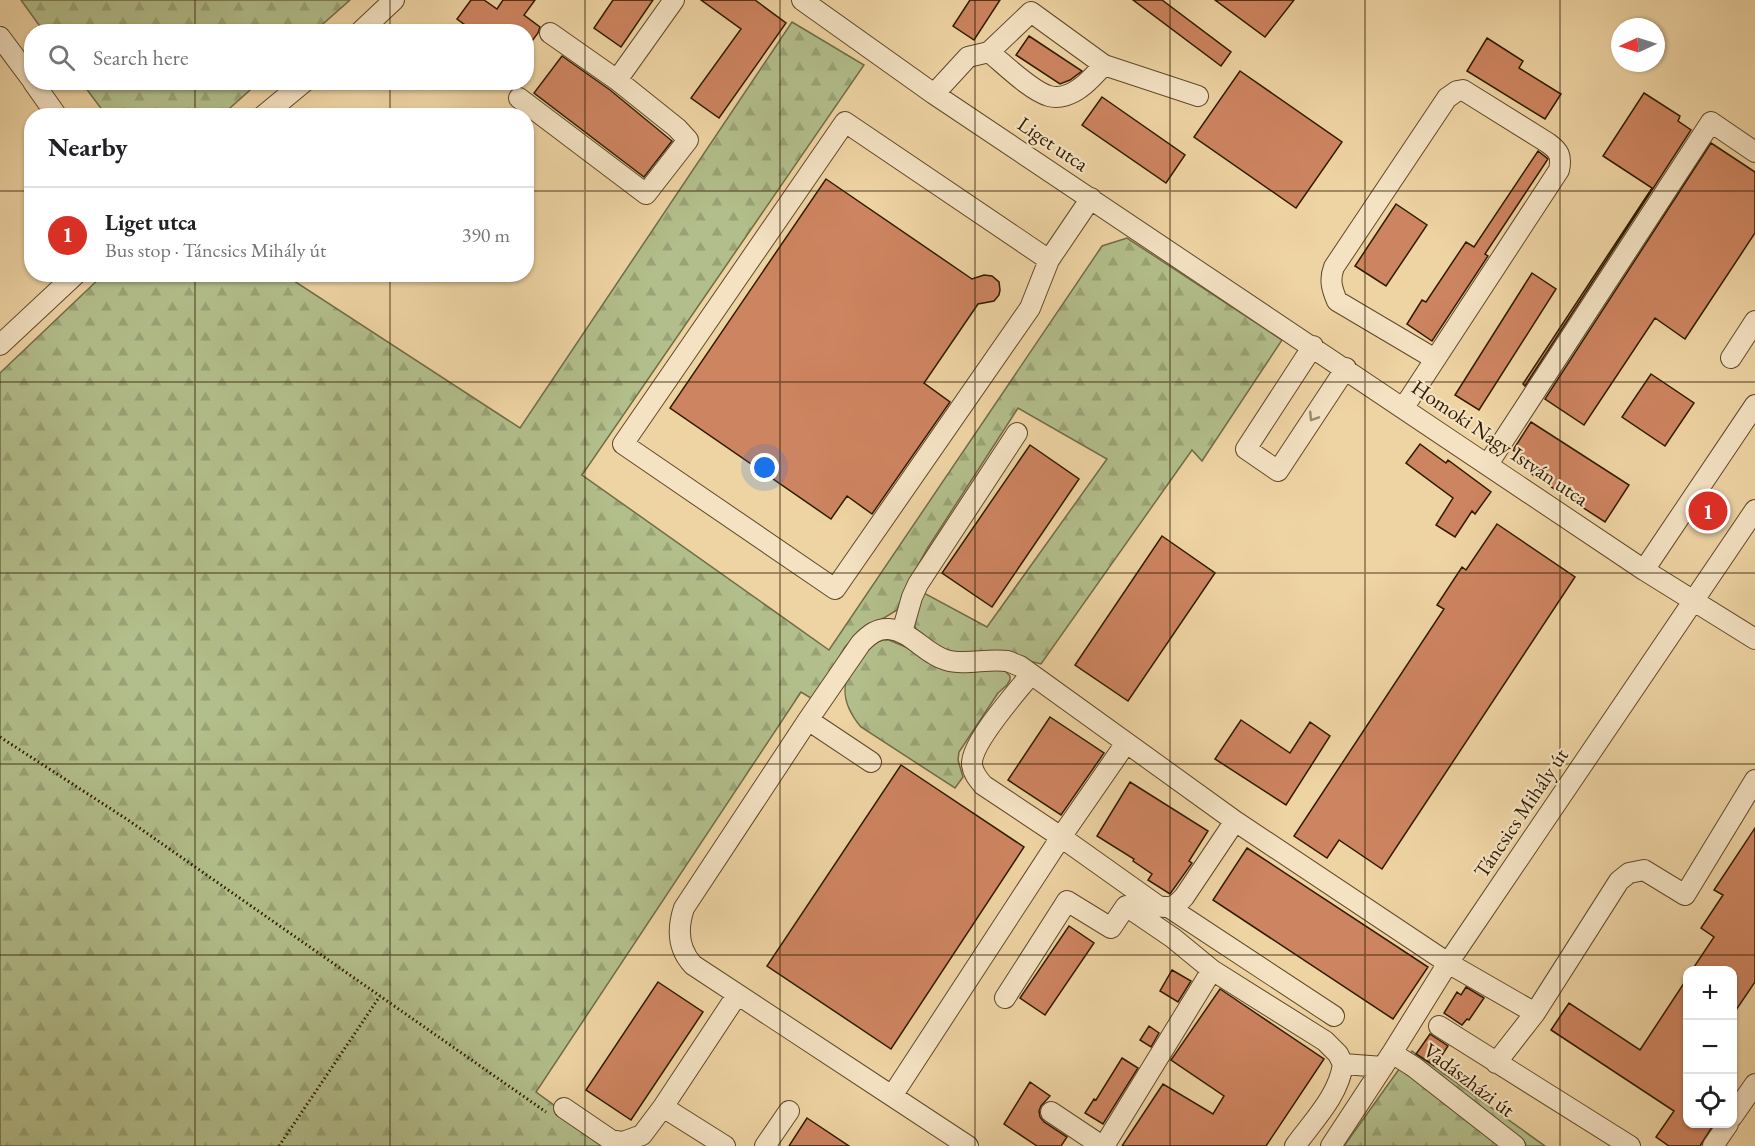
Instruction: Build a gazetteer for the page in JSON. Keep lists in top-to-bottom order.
{
  "streets": {
    "street": [
      "Liget utca",
      "Homoki Nagy István utca",
      "Táncsics Mihály út",
      "Vadászházi út"
    ]
  },
  "crossings": [
    ["Liget utca", "Homoki Nagy István utca"],
    ["Homoki Nagy István utca", "Táncsics Mihály út"],
    ["Táncsics Mihály út", "Vadászházi út"]
  ],
  "north": "left",
  "page": {
    "search": "Search here",
    "heading": "Nearby",
    "list": [
      {
        "mark": "1",
        "name": "Liget utca",
        "note": "Bus stop · Táncsics Mihály út",
        "value": "390 m"
      }
    ],
    "pins": "1",
    "map_buttons": ["+", "−"]
  }
}
